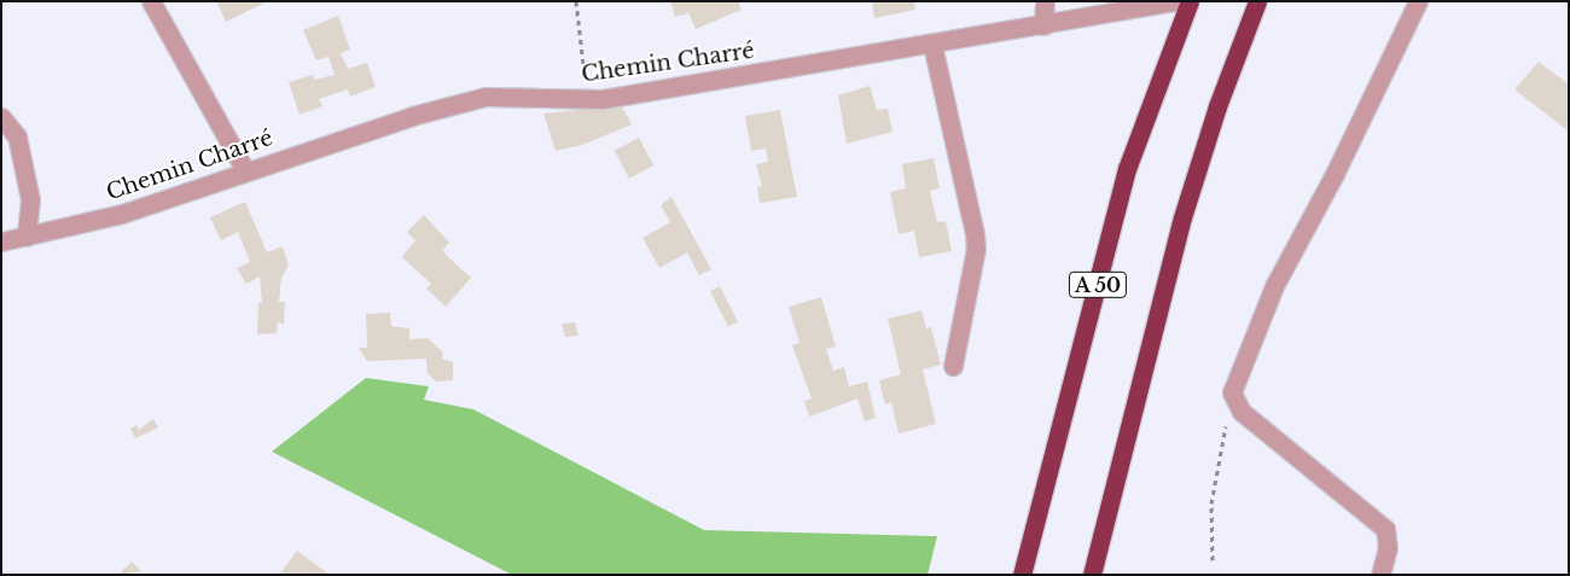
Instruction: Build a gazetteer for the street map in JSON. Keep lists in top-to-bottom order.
{
  "streets": {
    "highway": ["A 50"],
    "street": ["Chemin Charré"]
  }
}
